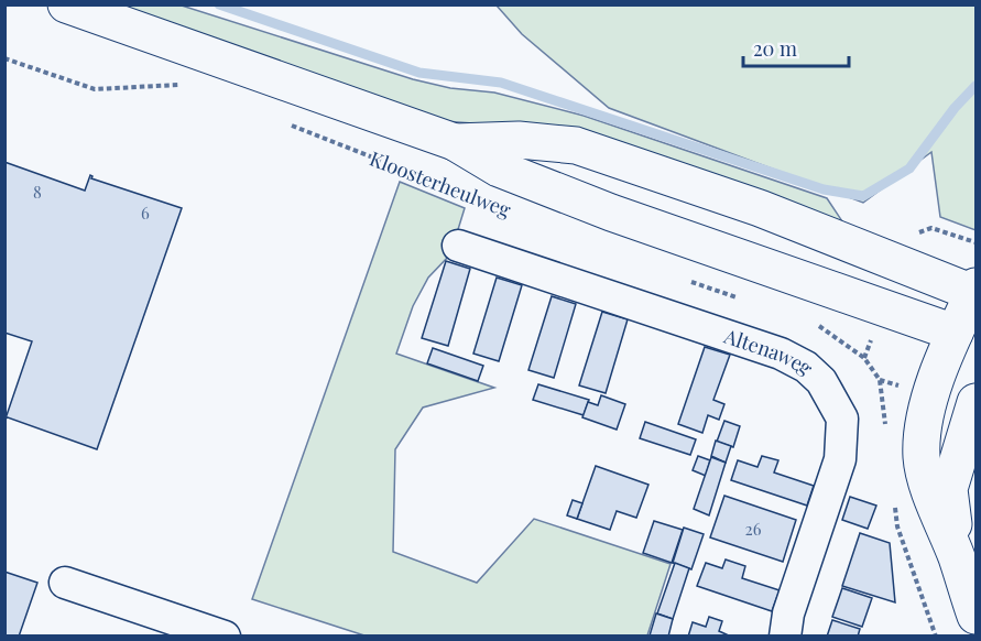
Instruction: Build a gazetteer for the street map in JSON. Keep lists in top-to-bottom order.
{
  "streets": {
    "street": ["Kloosterheulweg", "Altenaweg"]
  },
  "house_numbers": ["8", "6", "26"],
  "scale_bar": "20 m"
}
